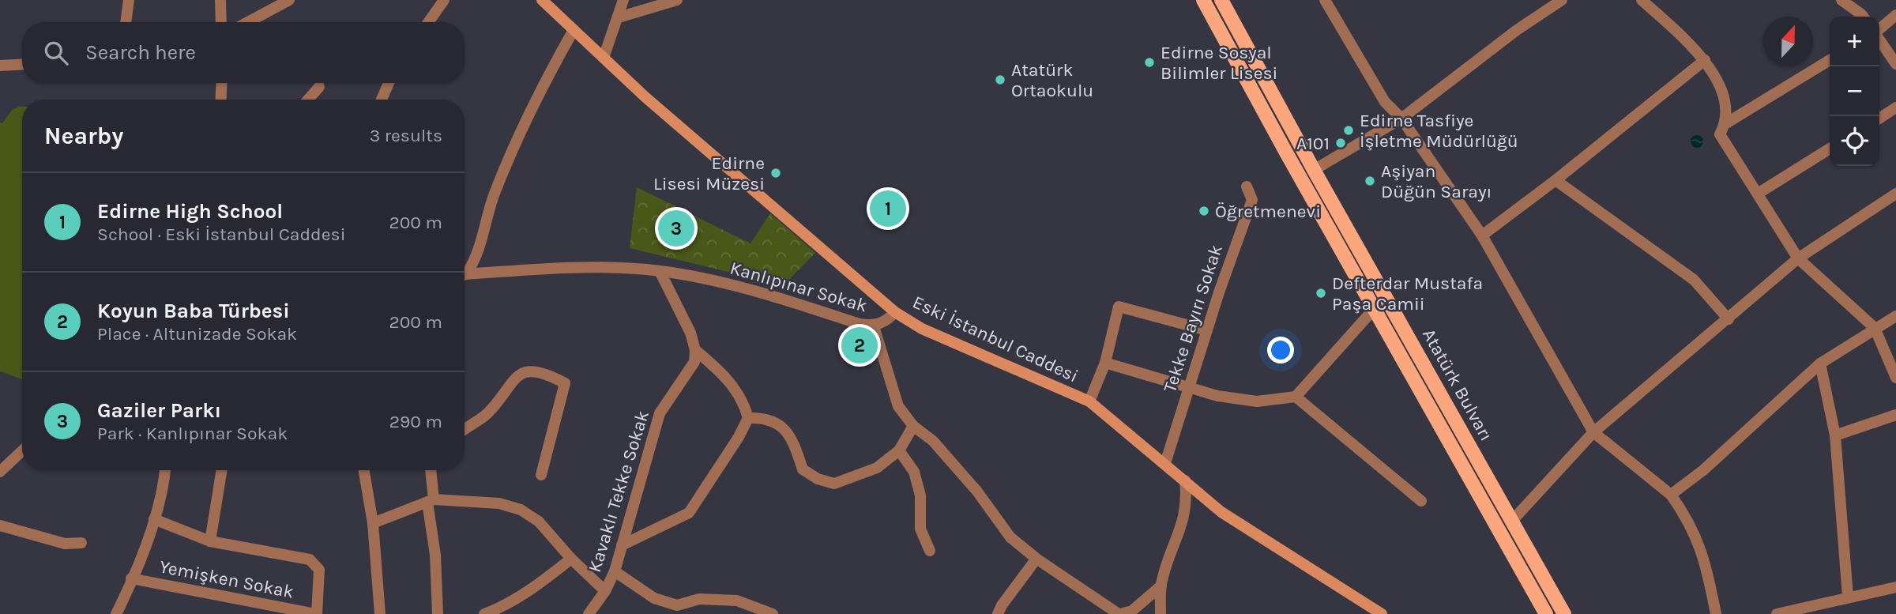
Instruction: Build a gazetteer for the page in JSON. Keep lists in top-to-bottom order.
{
  "streets": {
    "main road": ["Eski İstanbul Caddesi", "Atatürk Bulvarı"],
    "street": [
      "Kanlıpınar Sokak",
      "Tekke Bayırı Sokak",
      "Kavaklı Tekke Sokak",
      "Yemişken Sokak"
    ]
  },
  "crossings": [
    ["Kanlıpınar Sokak", "Eski İstanbul Caddesi"],
    ["Tekke Bayırı Sokak", "Eski İstanbul Caddesi"]
  ],
  "places": [
    "Edirne Sosyal Bilimler Lisesi",
    "Atatürk Ortaokulu",
    "Edirne Tasfiye İşletme Müdürlüğü",
    "A101",
    "Edirne Lisesi Müzesi",
    "Aşiyan Düğün Sarayı",
    "Öğretmenevi",
    "Defterdar Mustafa Paşa Camii"
  ],
  "north": "top",
  "page": {
    "map_buttons": ["+", "−"],
    "search": "Search here",
    "heading": ["Nearby", "3 results"],
    "list": [
      {
        "mark": "1",
        "name": "Edirne High School",
        "note": "School · Eski İstanbul Caddesi",
        "value": "200 m"
      },
      {
        "mark": "2",
        "name": "Koyun Baba Türbesi",
        "note": "Place · Altunizade Sokak",
        "value": "200 m"
      },
      {
        "mark": "3",
        "name": "Gaziler Parkı",
        "note": "Park · Kanlıpınar Sokak",
        "value": "290 m"
      }
    ],
    "pins": ["1", "3", "2"]
  }
}
